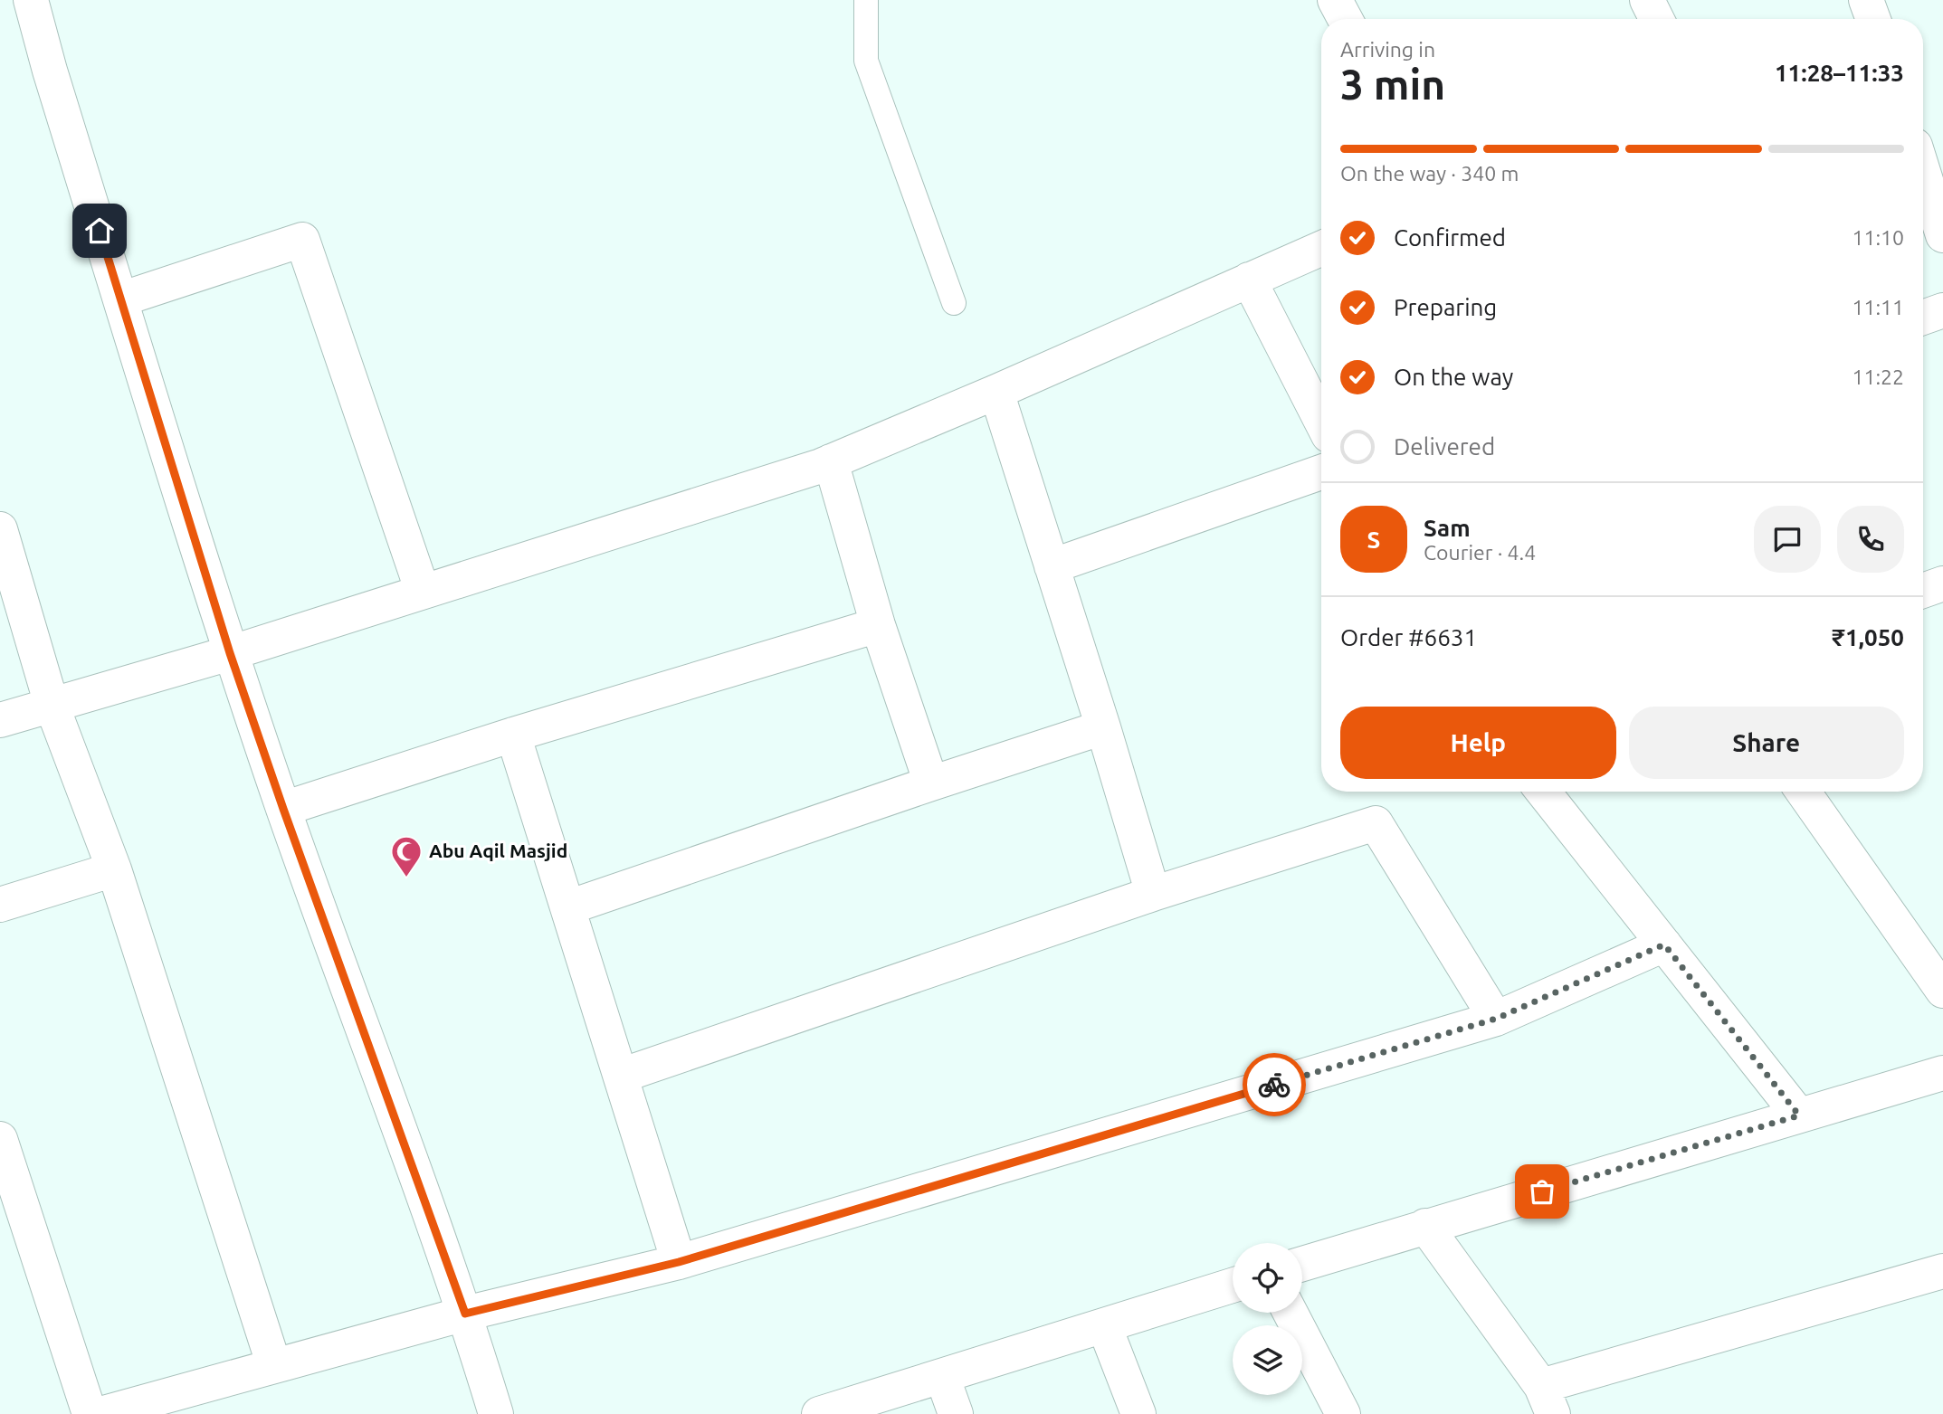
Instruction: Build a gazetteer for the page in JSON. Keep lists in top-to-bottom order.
{
  "places": {
    "mosque": ["Abu Aqil Masjid"]
  },
  "page": {
    "heading": ["3 min", "Arriving in", "11:28–11:33"],
    "panel": [
      "Sam",
      "Courier · 4.4",
      "Order #6631",
      "₹1,050"
    ],
    "bar": "On the way · 340 m",
    "list": [
      ["Confirmed", "11:10"],
      ["Preparing", "11:11"],
      ["On the way", "11:22"],
      "Delivered"
    ],
    "round": "S",
    "buttons": ["Help", "Share"]
  }
}
